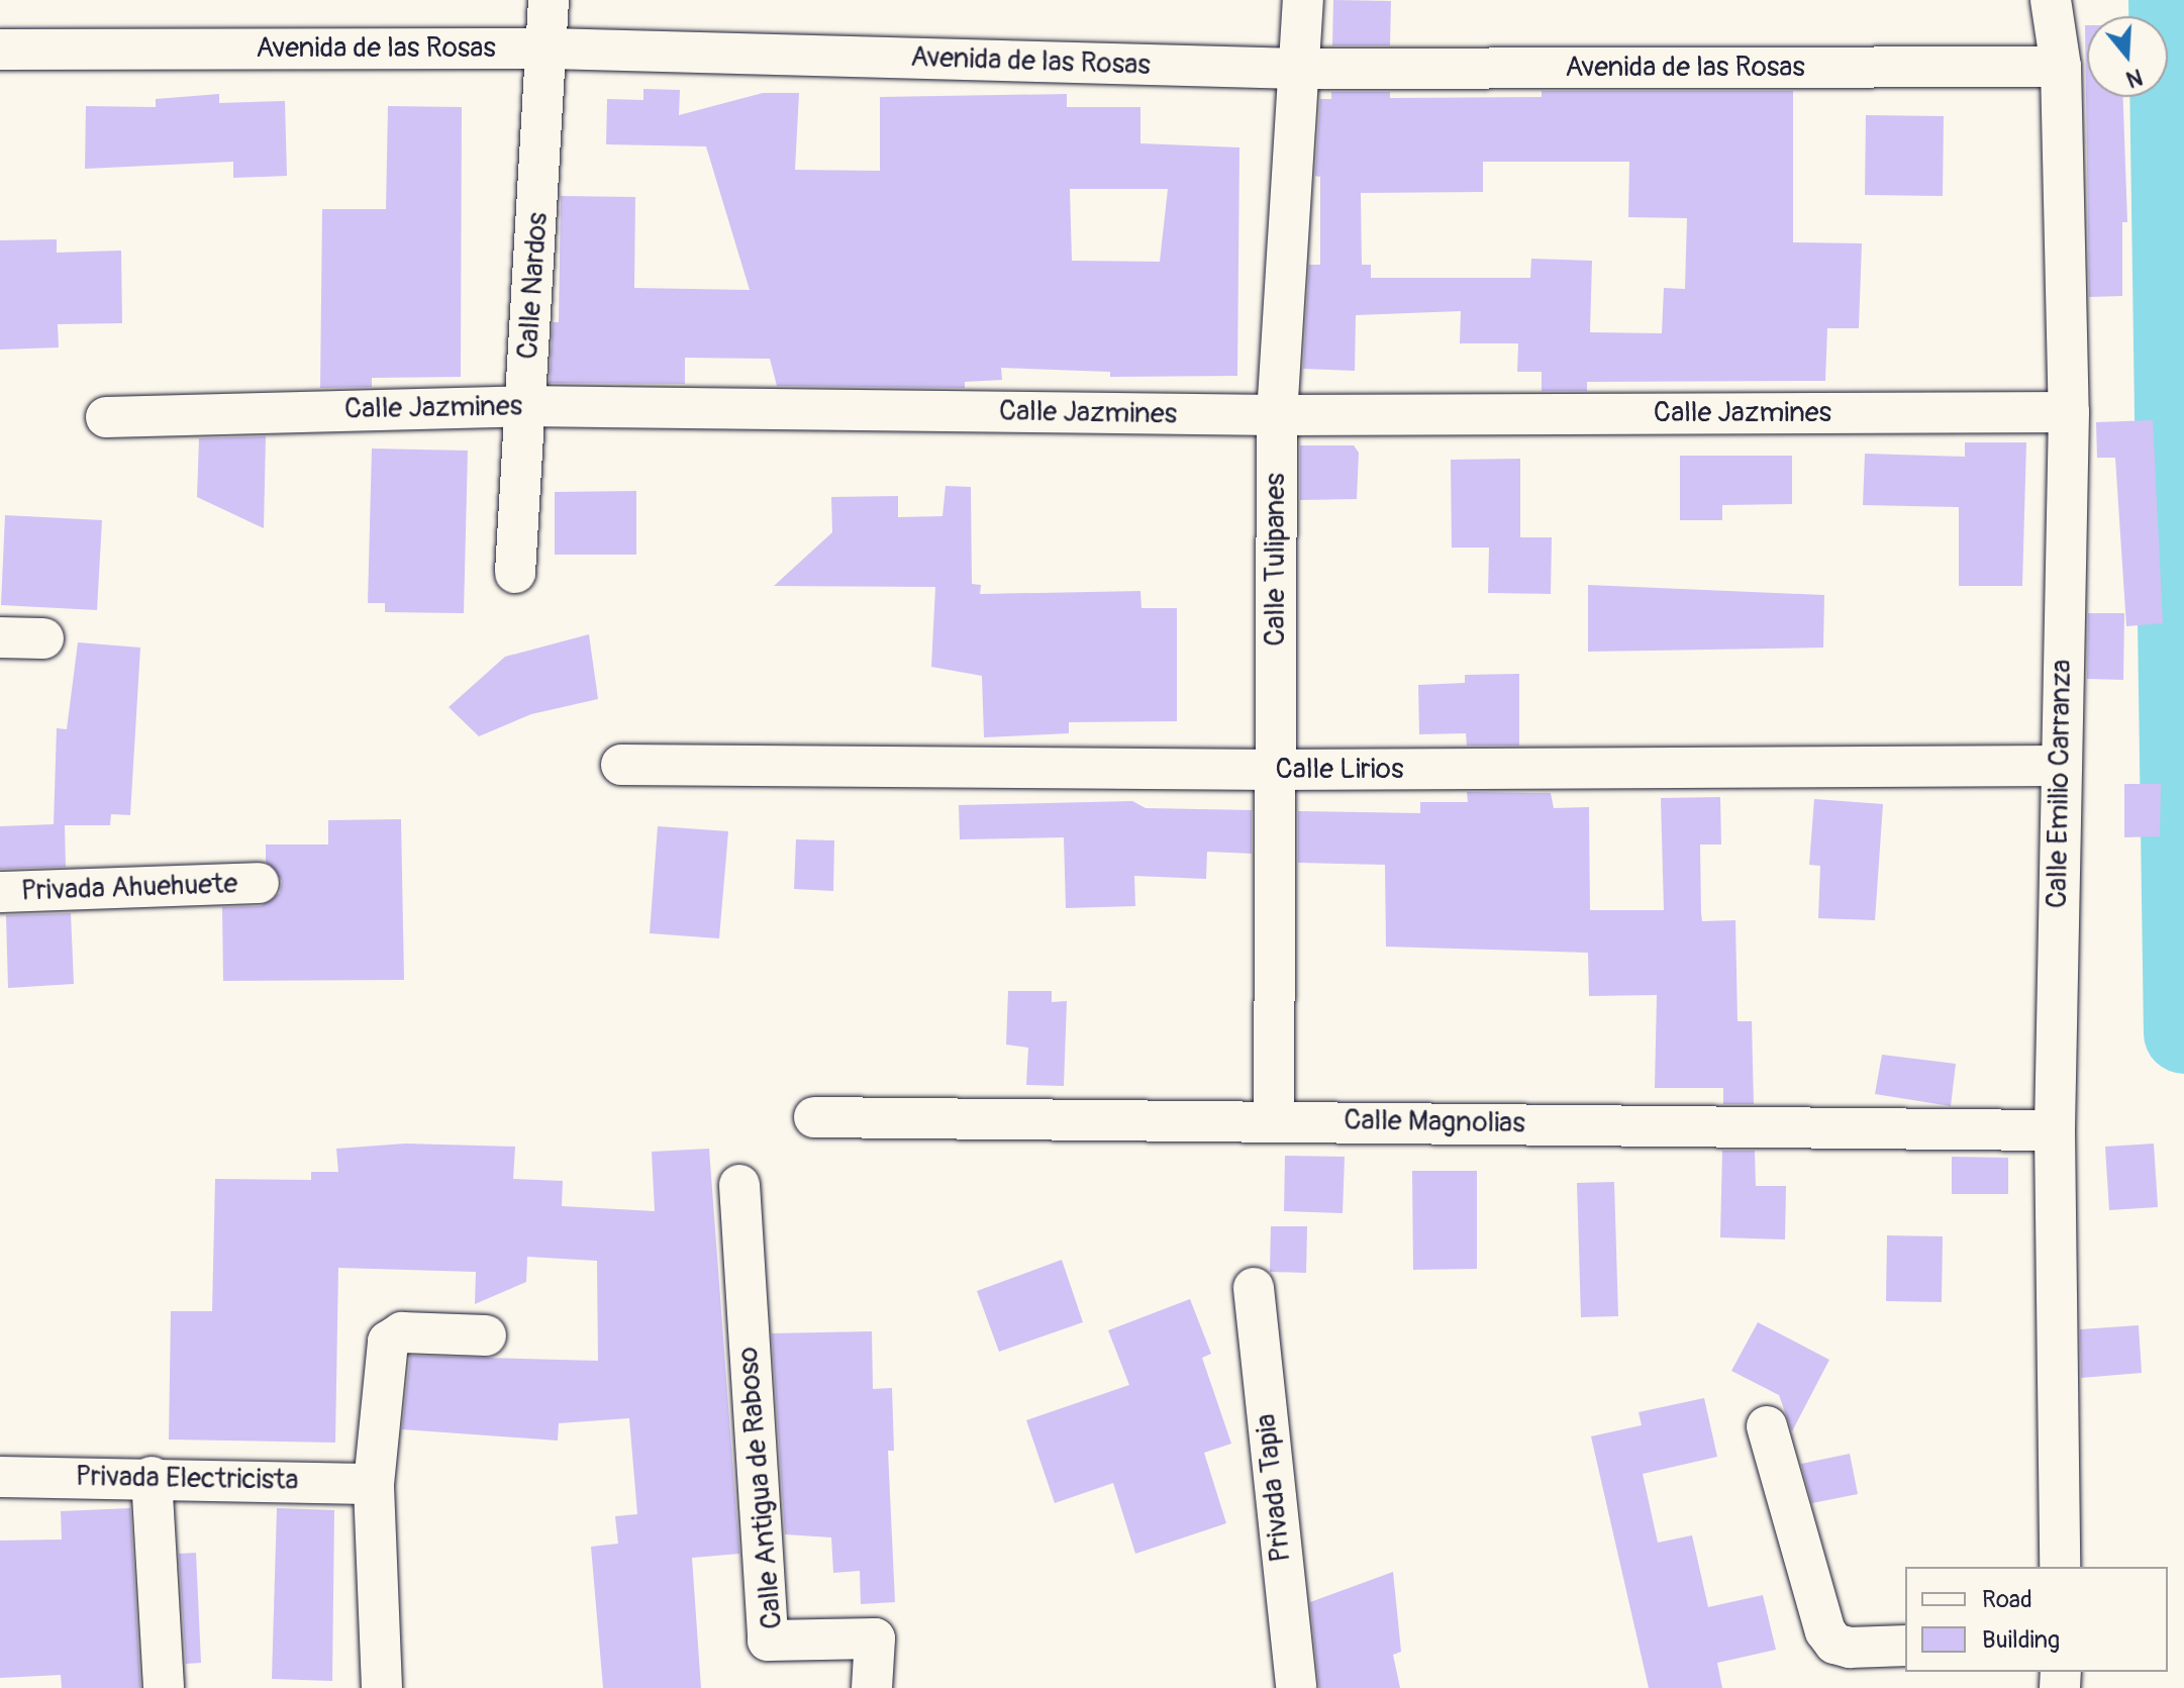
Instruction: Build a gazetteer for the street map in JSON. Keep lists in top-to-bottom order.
{
  "streets": {
    "street": [
      "Avenida de las Rosas",
      "Calle Nardos",
      "Calle Jazmines",
      "Calle Tulipanes",
      "Calle Lirios",
      "Calle Emilio Carranza",
      "Privada Ahuehuete",
      "Calle Magnolias",
      "Privada Electricista",
      "Calle Antigua de Raboso",
      "Privada Tapia"
    ]
  },
  "crossings": [
    ["Avenida de las Rosas", "Calle Nardos"],
    ["Avenida de las Rosas", "Calle Tulipanes"],
    ["Avenida de las Rosas", "Calle Emilio Carranza"],
    ["Calle Nardos", "Calle Jazmines"],
    ["Calle Jazmines", "Calle Tulipanes"],
    ["Calle Jazmines", "Calle Emilio Carranza"],
    ["Calle Tulipanes", "Calle Lirios"],
    ["Calle Tulipanes", "Calle Magnolias"],
    ["Calle Lirios", "Calle Emilio Carranza"],
    ["Calle Emilio Carranza", "Calle Magnolias"]
  ],
  "legend": ["Road", "Building"],
  "north": "bottom"
}
